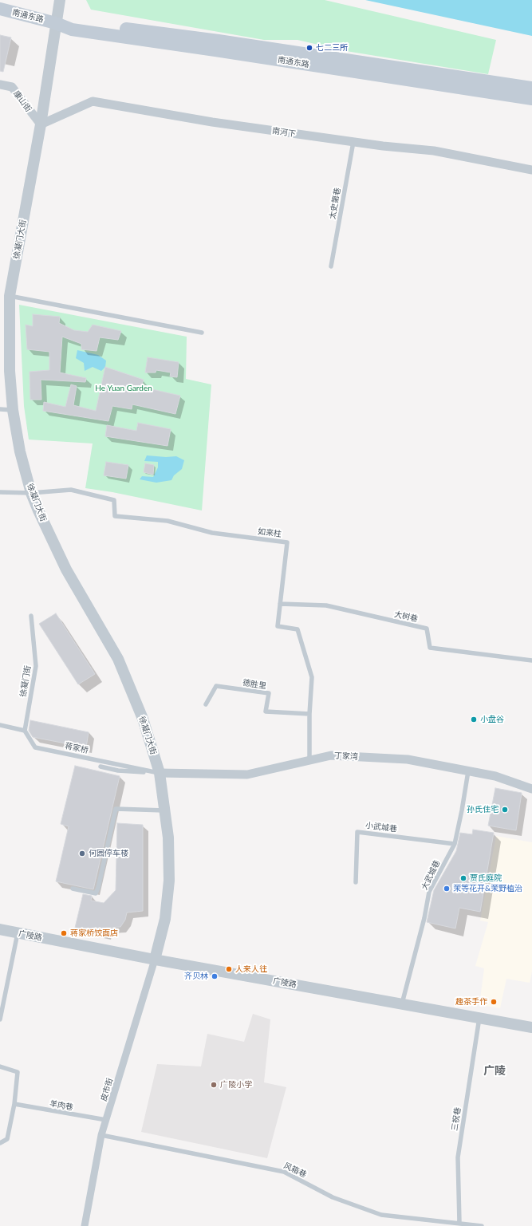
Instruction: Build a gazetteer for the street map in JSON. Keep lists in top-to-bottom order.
{
  "streets": {
    "main road": ["南通东路"],
    "street": [
      "康山街",
      "南河下",
      "徐凝门大街",
      "丁家湾",
      "广陵路",
      "皮市街"
    ],
    "lane": [
      "太史第巷",
      "如来柱",
      "大树巷",
      "徐凝门街",
      "德胜里",
      "蒋家桥",
      "小武城巷",
      "大武城巷",
      "羊肉巷",
      "三祝巷",
      "风箱巷"
    ]
  },
  "crossings": [
    ["南通东路", "徐凝门大街"],
    ["康山街", "南河下"],
    ["康山街", "徐凝门大街"],
    ["南河下", "太史第巷"],
    ["南河下", "徐凝门大街"],
    ["徐凝门大街", "如来柱"],
    ["徐凝门大街", "蒋家桥"],
    ["徐凝门大街", "丁家湾"],
    ["徐凝门大街", "广陵路"],
    ["徐凝门大街", "皮市街"],
    ["如来柱", "大树巷"],
    ["如来柱", "德胜里"],
    ["如来柱", "丁家湾"],
    ["徐凝门街", "蒋家桥"],
    ["蒋家桥", "丁家湾"],
    ["丁家湾", "大武城巷"],
    ["小武城巷", "大武城巷"],
    ["大武城巷", "广陵路"],
    ["广陵路", "皮市街"],
    ["广陵路", "三祝巷"],
    ["皮市街", "羊肉巷"],
    ["皮市街", "风箱巷"],
    ["三祝巷", "风箱巷"]
  ],
  "districts": ["广陵"],
  "parks": ["He Yuan Garden"],
  "places": [
    "七二三所",
    "小盘谷",
    "孙氏住宅",
    "何园停车楼",
    "贾氏庭院",
    "茉等花开&茉野植治",
    "蒋家桥饺面店",
    "人来人往",
    "齐贝林",
    "趣茶手作",
    "广陵小学"
  ]
}
